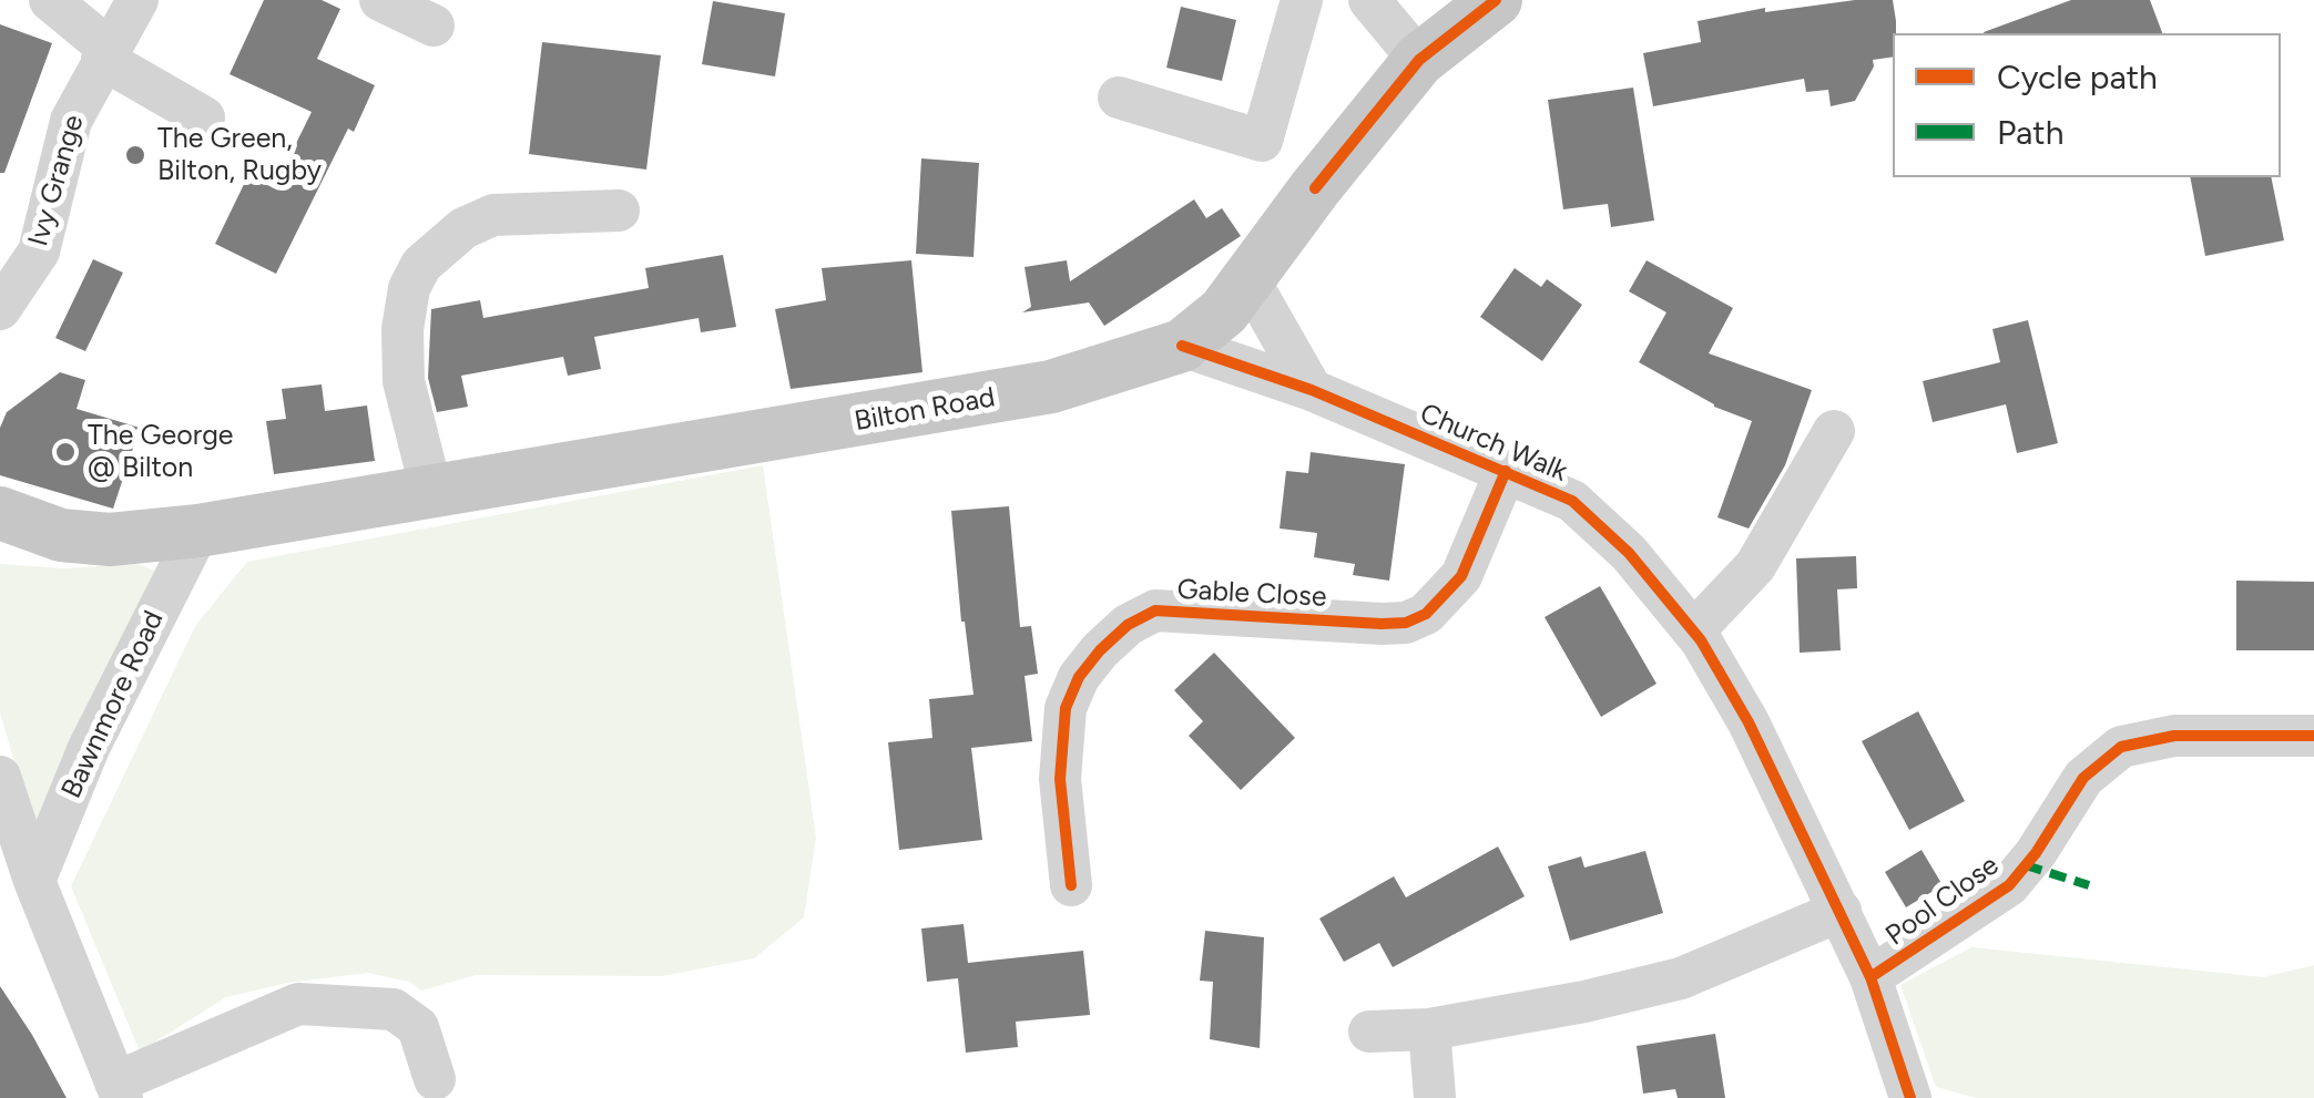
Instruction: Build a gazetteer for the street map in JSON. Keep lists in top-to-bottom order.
{
  "streets": {
    "main road": ["Bilton Road"],
    "street": [
      "Ivy Grange",
      "Church Walk",
      "Gable Close",
      "Bawnmore Road",
      "Pool Close"
    ]
  },
  "crossings": [
    ["Bilton Road", "Church Walk"],
    ["Bilton Road", "Bawnmore Road"],
    ["Church Walk", "Gable Close"],
    ["Church Walk", "Pool Close"]
  ],
  "places": ["The Green, Bilton, Rugby", "The George @ Bilton"],
  "legend": ["Cycle path", "Path"]
}
